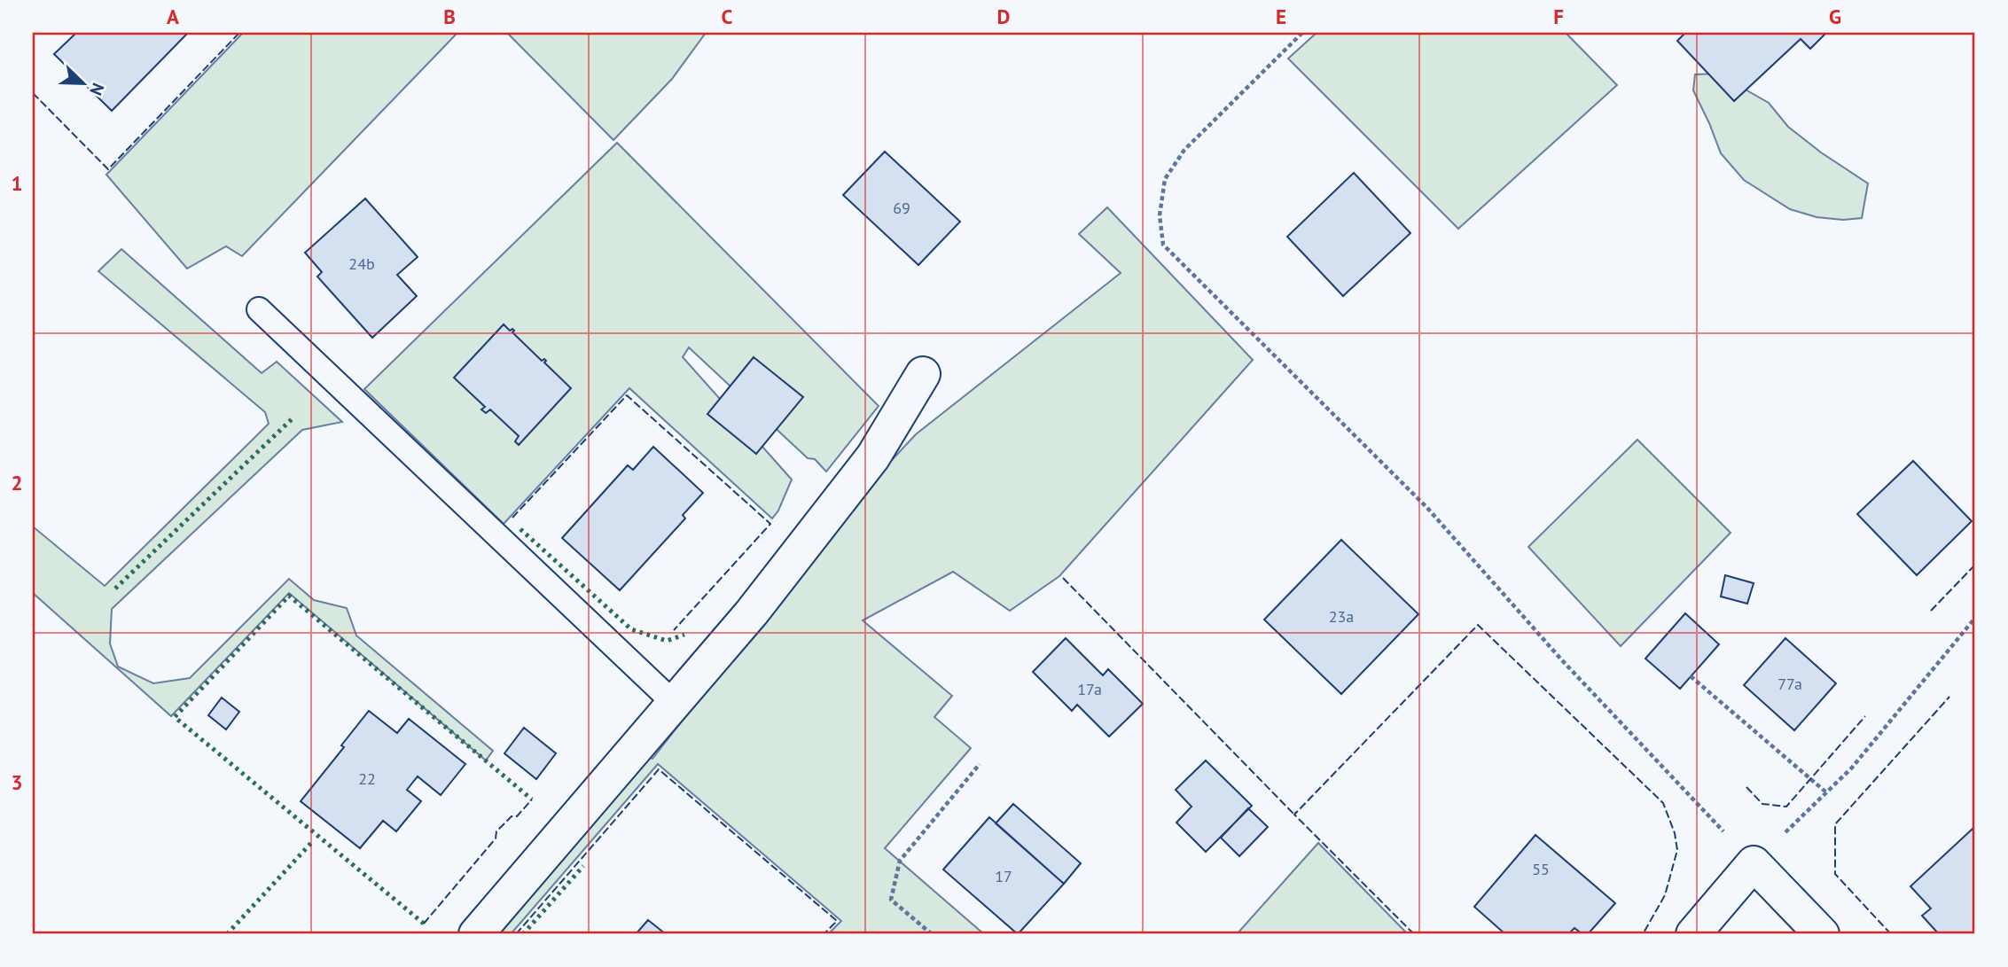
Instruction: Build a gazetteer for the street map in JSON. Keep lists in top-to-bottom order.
{
  "house_numbers": [
    "69",
    "24b",
    "23a",
    "77a",
    "17a",
    "22",
    "55",
    "17"
  ],
  "north": "bottom right",
  "grid": {
    "columns": [
      "A",
      "B",
      "C",
      "D",
      "E",
      "F",
      "G"
    ],
    "rows": ["1", "2", "3"]
  }
}
